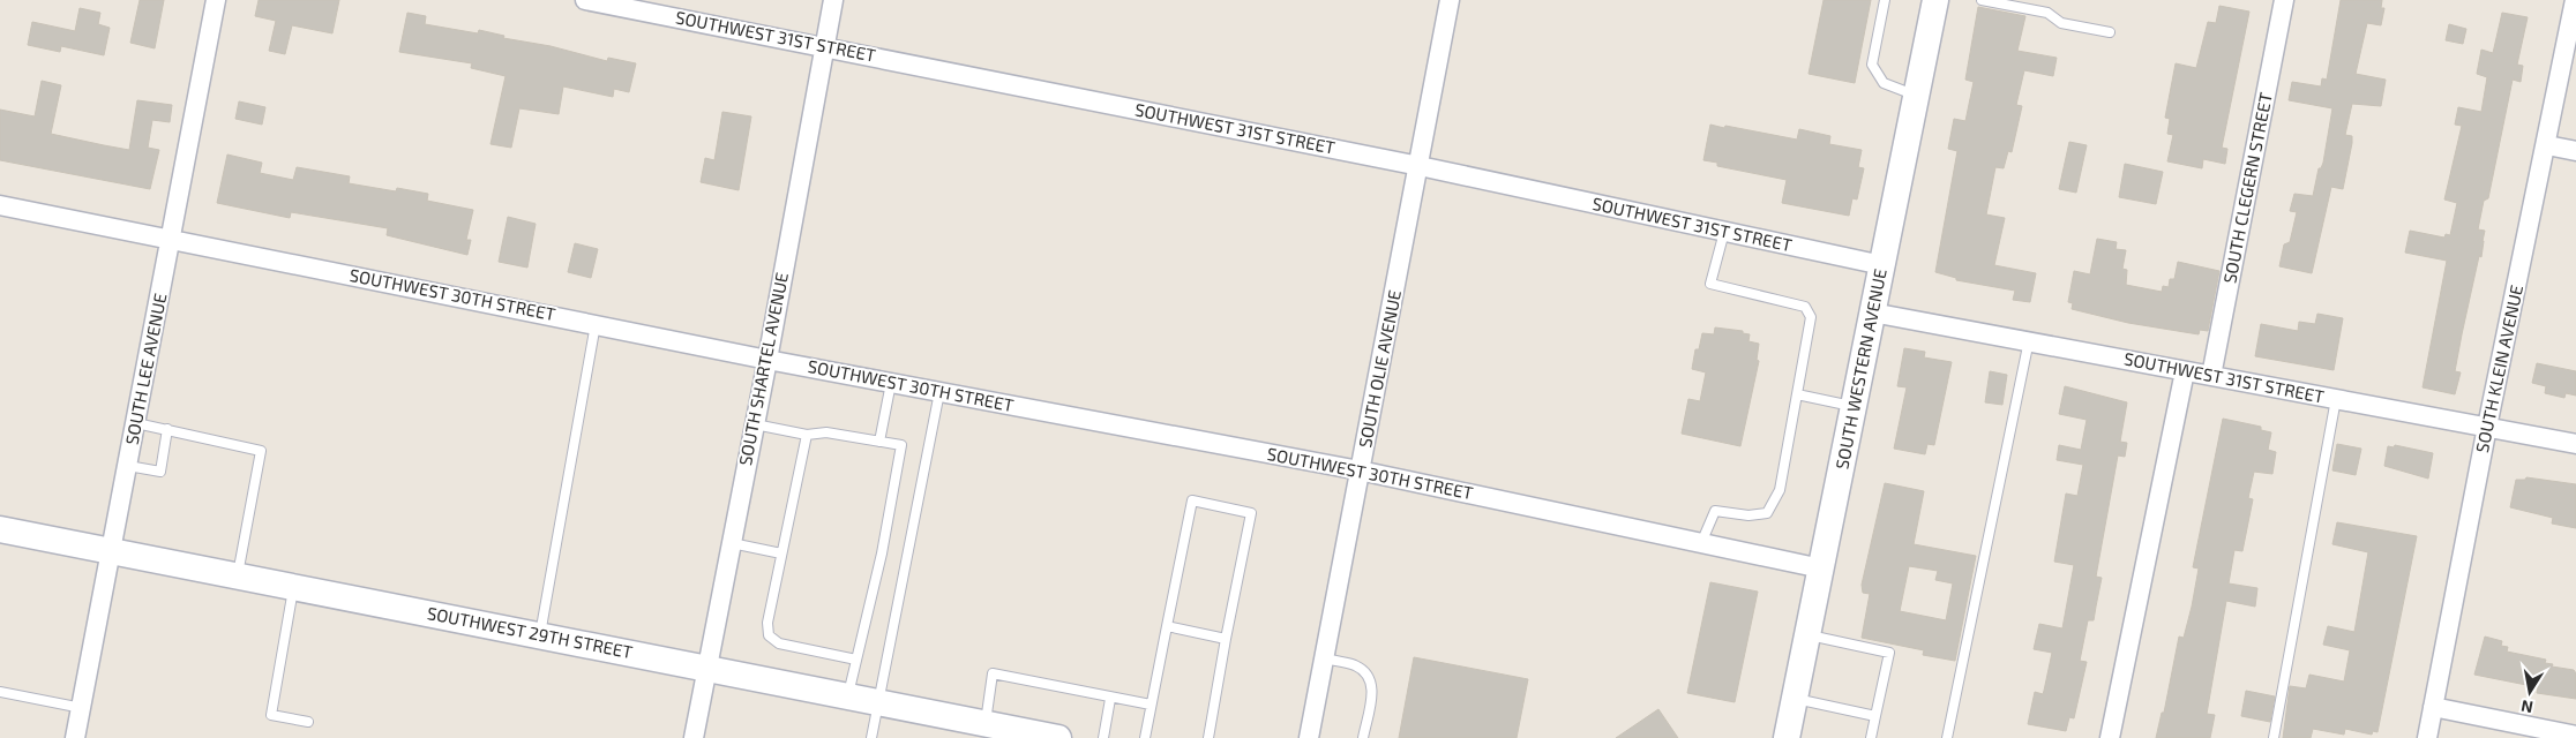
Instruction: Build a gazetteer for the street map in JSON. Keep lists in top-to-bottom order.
{
  "streets": {
    "main road": ["SOUTH WESTERN AVENUE", "SOUTHWEST 29TH STREET"],
    "street": [
      "SOUTHWEST 31ST STREET",
      "SOUTH CLEGERN STREET",
      "SOUTHWEST 30TH STREET",
      "SOUTH LEE AVENUE",
      "SOUTH SHARTEL AVENUE",
      "SOUTH OLIE AVENUE",
      "SOUTH KLEIN AVENUE"
    ]
  },
  "crossings": [
    ["SOUTHWEST 31ST STREET", "SOUTH CLEGERN STREET"],
    ["SOUTHWEST 31ST STREET", "SOUTH SHARTEL AVENUE"],
    ["SOUTHWEST 31ST STREET", "SOUTH OLIE AVENUE"],
    ["SOUTHWEST 31ST STREET", "SOUTH WESTERN AVENUE"],
    ["SOUTHWEST 31ST STREET", "SOUTH KLEIN AVENUE"],
    ["SOUTHWEST 30TH STREET", "SOUTH LEE AVENUE"],
    ["SOUTHWEST 30TH STREET", "SOUTH SHARTEL AVENUE"],
    ["SOUTHWEST 30TH STREET", "SOUTH OLIE AVENUE"],
    ["SOUTHWEST 30TH STREET", "SOUTH WESTERN AVENUE"],
    ["SOUTH LEE AVENUE", "SOUTHWEST 29TH STREET"],
    ["SOUTH SHARTEL AVENUE", "SOUTHWEST 29TH STREET"]
  ],
  "north": "bottom"
}
